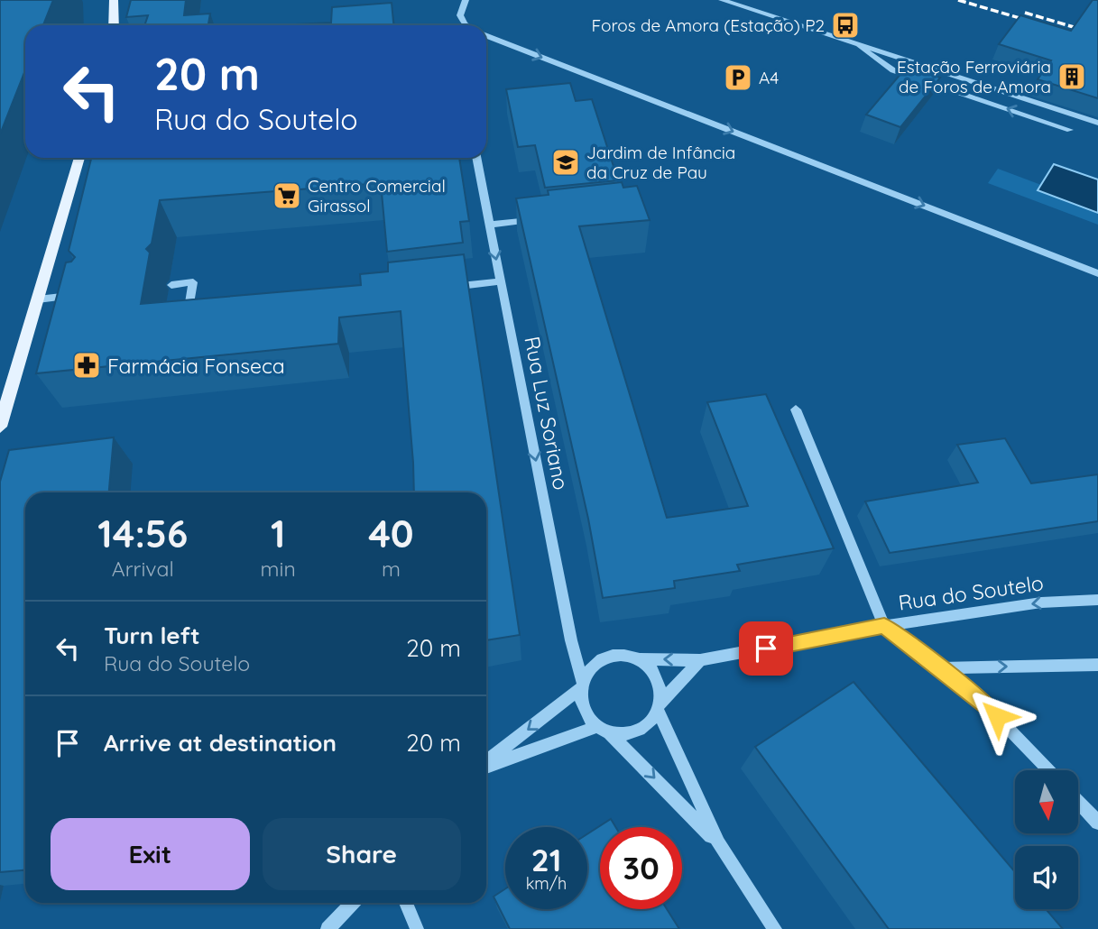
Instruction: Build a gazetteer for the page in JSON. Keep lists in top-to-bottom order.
{
  "streets": {
    "street": ["Rua Luz Soriano", "Rua do Soutelo"]
  },
  "crossings": [
    ["Rua Luz Soriano", "Rua do Soutelo"]
  ],
  "one_way": ["Rua Luz Soriano"],
  "places": {
    "bus stop": ["Foros de Amora (Estação) P2"],
    "building": ["Estação Ferroviária de Foros de Amora"],
    "parking": ["A4"],
    "school or university": ["Jardim de Infância da Cruz de Pau"],
    "supermarket": ["Centro Comercial Girassol"],
    "pharmacy": ["Farmácia Fonseca"]
  },
  "north": "bottom",
  "page": {
    "turn": ["20 m", "Rua do Soutelo"],
    "eta": [
      "14:56",
      "Arrival",
      "1",
      "min",
      "40",
      "m"
    ],
    "list": [
      {
        "name": "Turn left",
        "note": "Rua do Soutelo",
        "value": "20 m"
      },
      {
        "name": "Arrive at destination",
        "value": "20 m"
      }
    ],
    "buttons": ["Exit", "Share"],
    "speed": "21 km/h",
    "limit": "30"
  }
}
